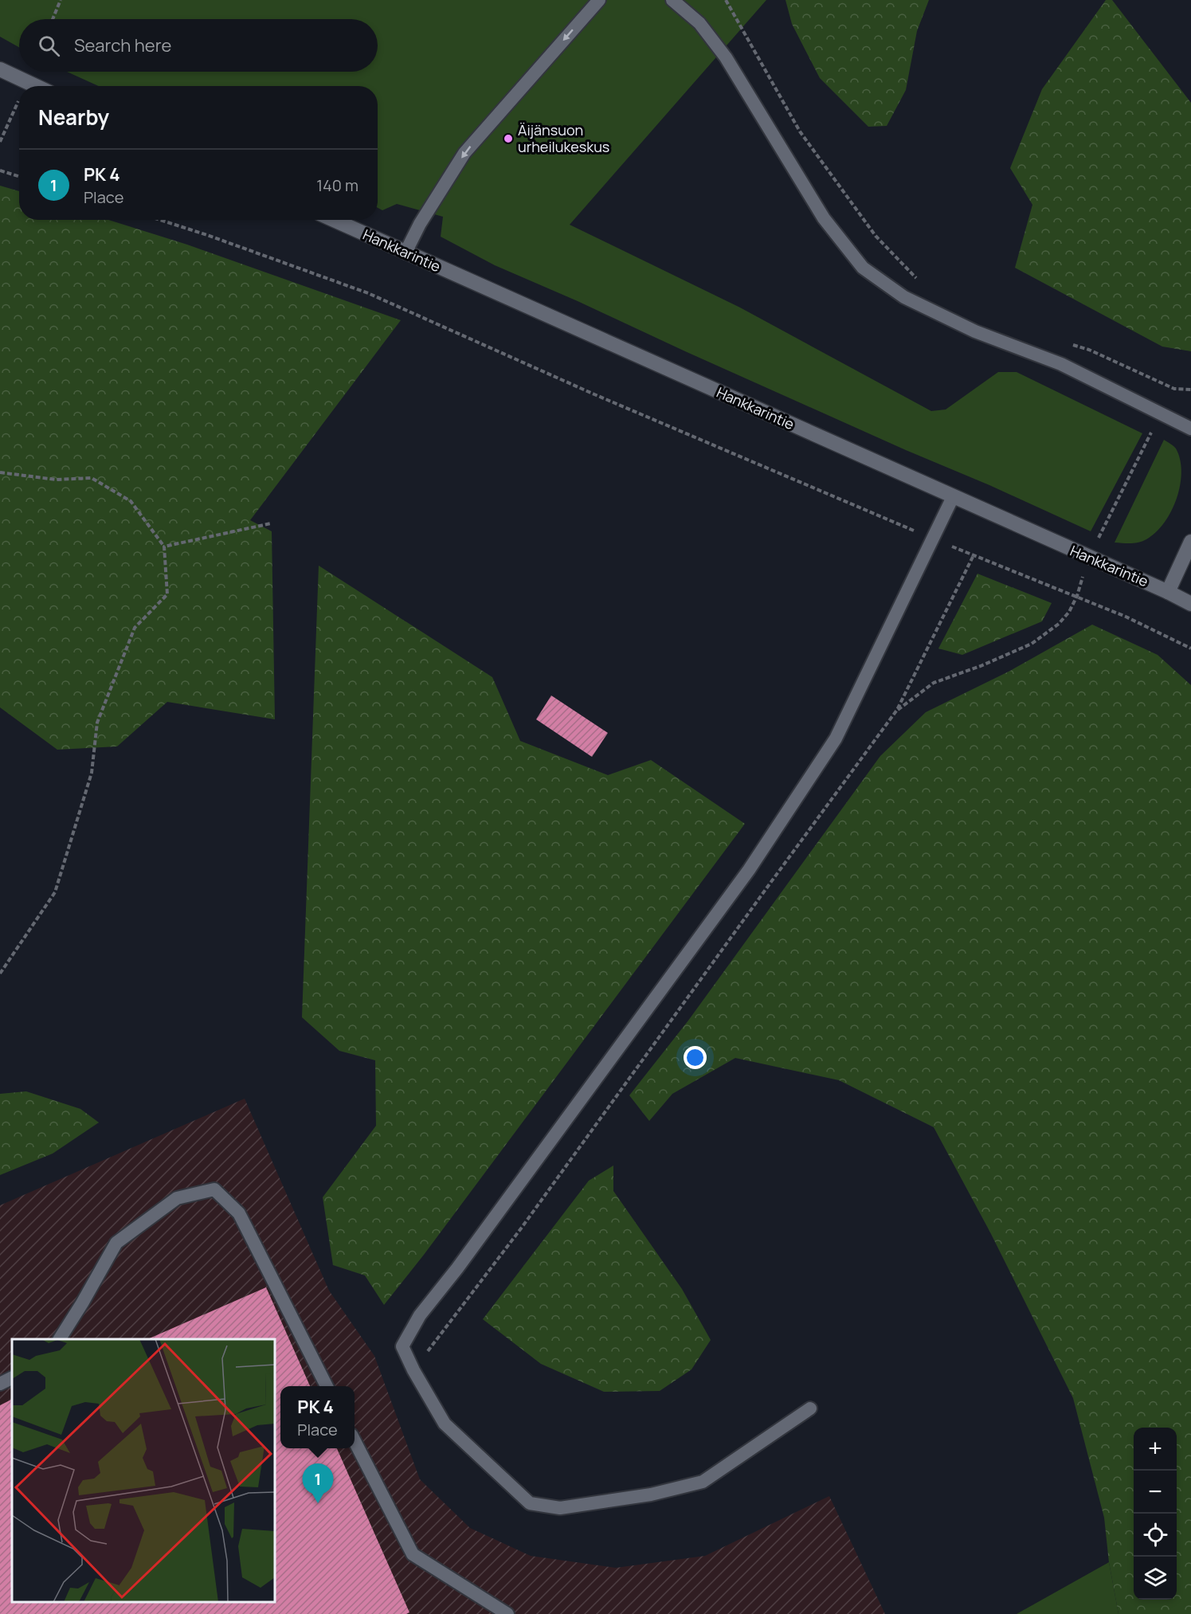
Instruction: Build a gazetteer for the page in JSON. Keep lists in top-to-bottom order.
{
  "streets": {
    "main road": ["Hankkarintie"]
  },
  "places": ["Äijänsuon urheilukeskus"],
  "page": {
    "search": "Search here",
    "heading": "Nearby",
    "list": [
      {
        "mark": "1",
        "name": "PK 4",
        "note": "Place",
        "value": "140 m"
      }
    ],
    "popup": ["PK 4", "Place"],
    "map_buttons": ["+", "−"],
    "pins": "1"
  }
}
